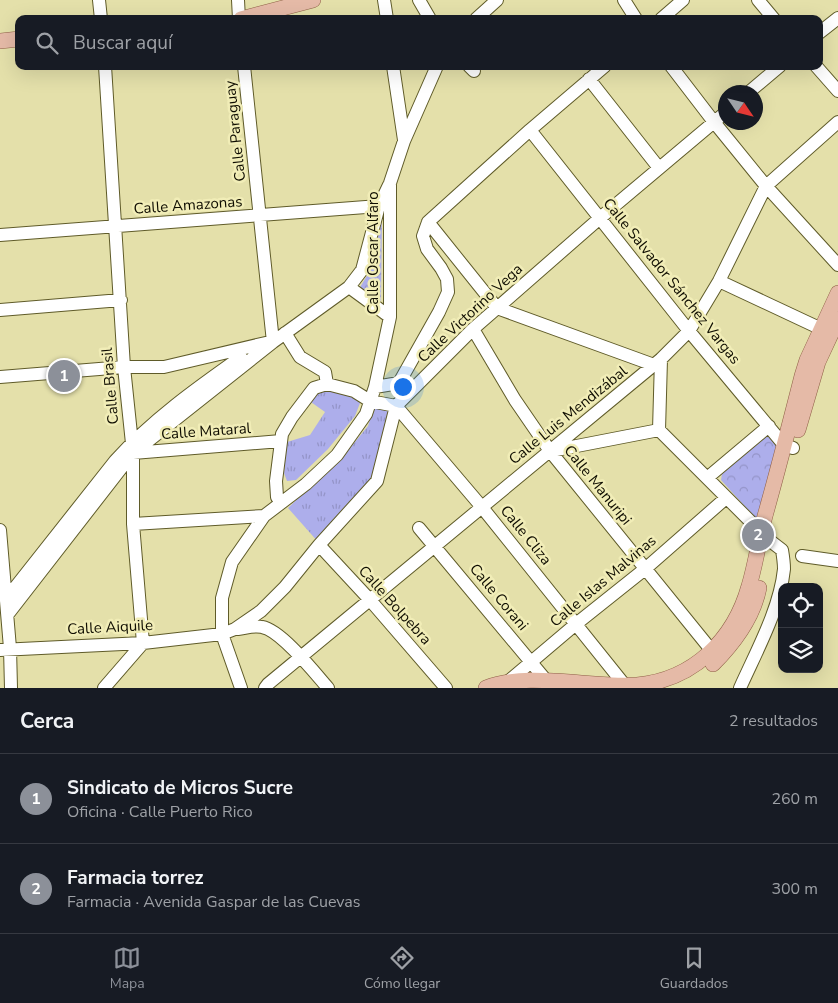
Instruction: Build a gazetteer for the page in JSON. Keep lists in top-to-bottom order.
{
  "streets": {
    "street": [
      "Calle Paraguay",
      "Calle Amazonas",
      "Calle Oscar Alfaro",
      "Calle Salvador Sánchez Vargas",
      "Calle Victorino Vega",
      "Calle Brasil",
      "Calle Luis Mendizábal",
      "Calle Mataral",
      "Calle Manuripi",
      "Calle Cliza",
      "Calle Islas Malvinas",
      "Calle Corani",
      "Calle Bolpebra",
      "Calle Aiquile"
    ]
  },
  "crossings": [
    ["Calle Paraguay", "Calle Amazonas"],
    ["Calle Amazonas", "Calle Brasil"],
    ["Calle Oscar Alfaro", "Calle Aiquile"],
    ["Calle Salvador Sánchez Vargas", "Calle Victorino Vega"],
    ["Calle Salvador Sánchez Vargas", "Calle Luis Mendizábal"],
    ["Calle Victorino Vega", "Calle Manuripi"],
    ["Calle Victorino Vega", "Calle Cliza"],
    ["Calle Brasil", "Calle Mataral"],
    ["Calle Brasil", "Calle Aiquile"],
    ["Calle Luis Mendizábal", "Calle Manuripi"],
    ["Calle Luis Mendizábal", "Calle Cliza"],
    ["Calle Luis Mendizábal", "Calle Corani"],
    ["Calle Luis Mendizábal", "Calle Bolpebra"],
    ["Calle Manuripi", "Calle Islas Malvinas"],
    ["Calle Cliza", "Calle Islas Malvinas"],
    ["Calle Islas Malvinas", "Calle Corani"]
  ],
  "north": "bottom right",
  "page": {
    "search": "Buscar aquí",
    "pins": ["1", "2"],
    "heading": ["Cerca", "2 resultados"],
    "list": [
      {
        "mark": "1",
        "name": "Sindicato de Micros Sucre",
        "note": "Oficina · Calle Puerto Rico",
        "value": "260 m"
      },
      {
        "mark": "2",
        "name": "Farmacia torrez",
        "note": "Farmacia · Avenida Gaspar de las Cuevas",
        "value": "300 m"
      }
    ],
    "nav": ["Mapa", "Cómo llegar", "Guardados"]
  }
}
